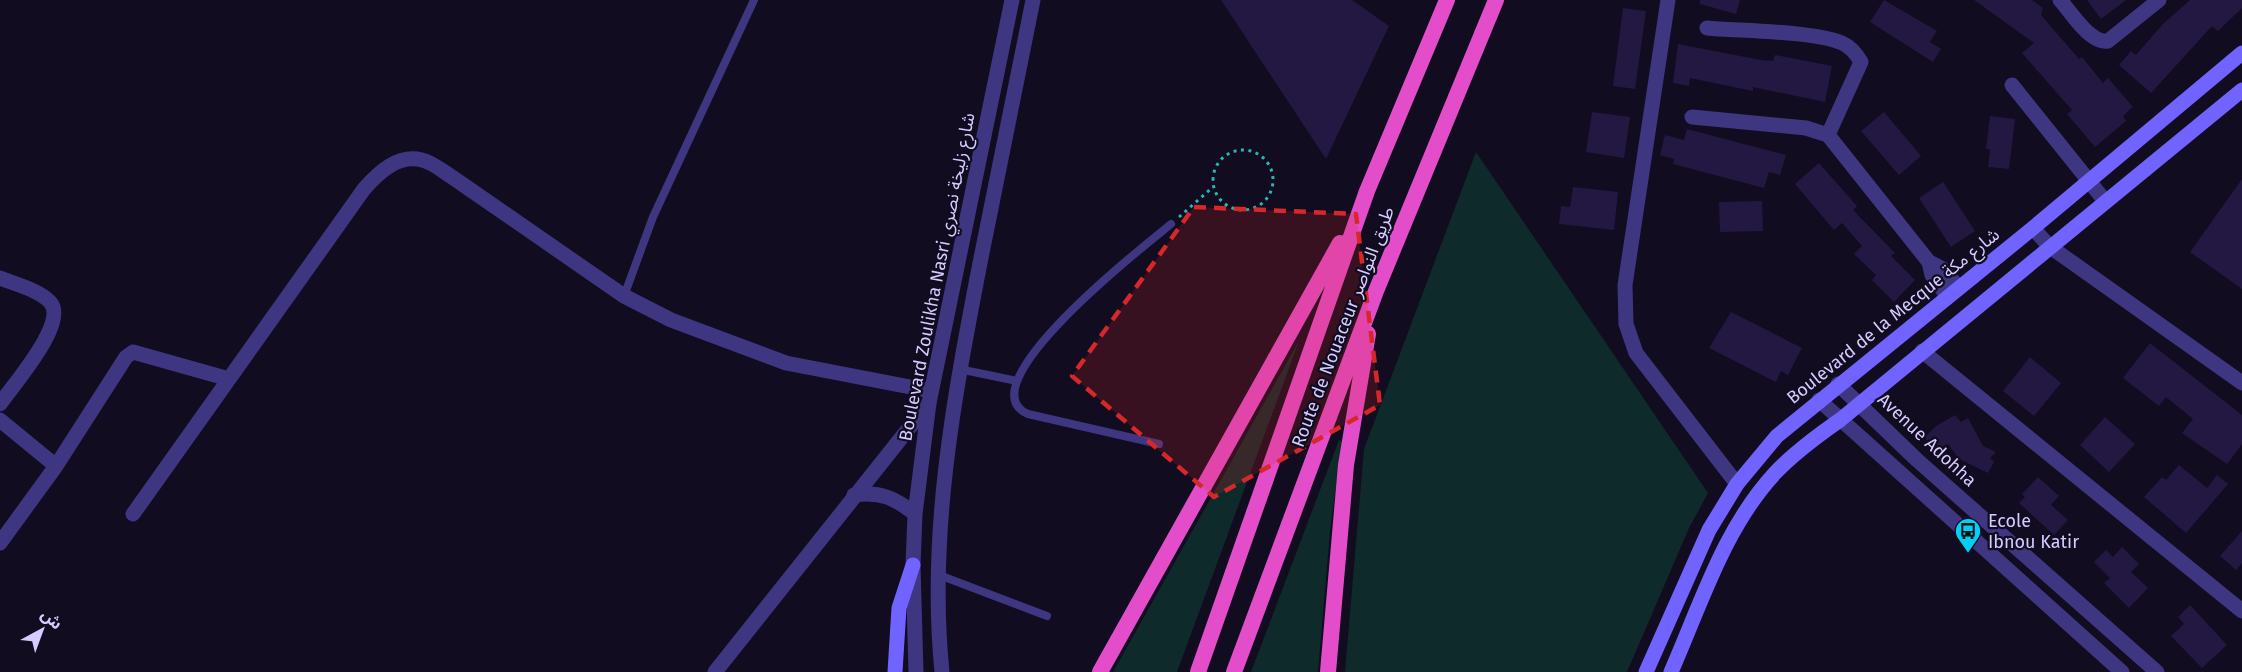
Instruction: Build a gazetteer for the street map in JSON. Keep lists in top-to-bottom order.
{
  "streets": {
    "highway": ["Route de Nouaceur طريق النواصر"],
    "main road": ["Boulevard de la Mecque شارع مكة"],
    "street": ["Boulevard Zoulikha Nasri شارع زليخة نصري", "Avenue Adohha"]
  },
  "crossings": [
    ["Boulevard de la Mecque شارع مكة", "Avenue Adohha"]
  ],
  "places": {
    "bus stop": ["Ecole Ibnou Katir"]
  },
  "north": "top right"
}
